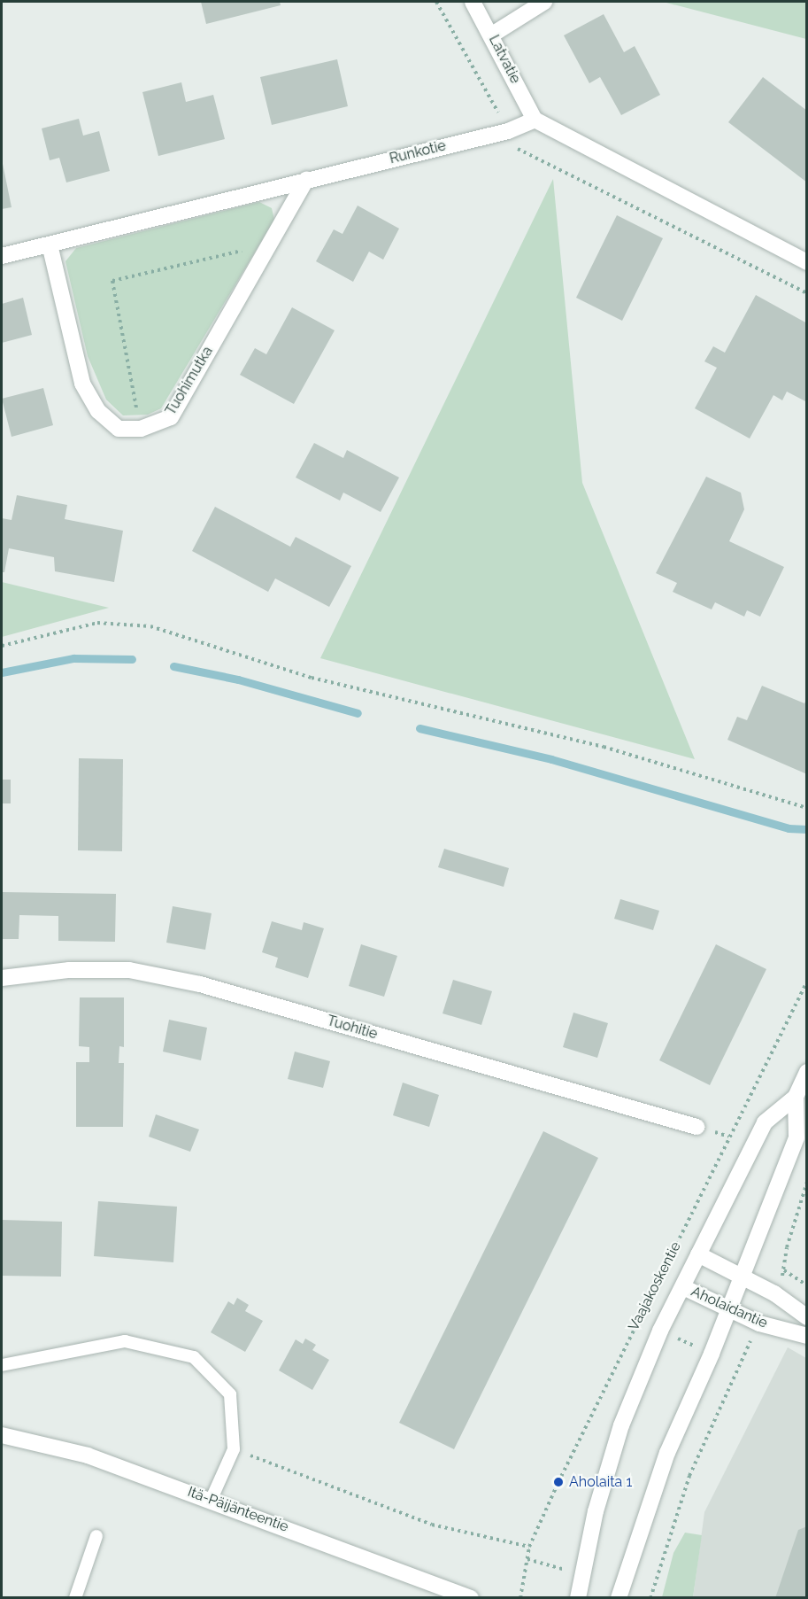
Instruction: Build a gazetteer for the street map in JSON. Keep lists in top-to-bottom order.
{
  "streets": {
    "street": [
      "Latvatie",
      "Runkotie",
      "Tuohimutka",
      "Tuohitie",
      "Vaajakoskentie",
      "Aholaidantie",
      "Itä-Päijänteentie"
    ]
  },
  "crossings": [
    ["Latvatie", "Runkotie"],
    ["Runkotie", "Tuohimutka"],
    ["Vaajakoskentie", "Aholaidantie"]
  ],
  "places": ["Aholaita 1"]
}
